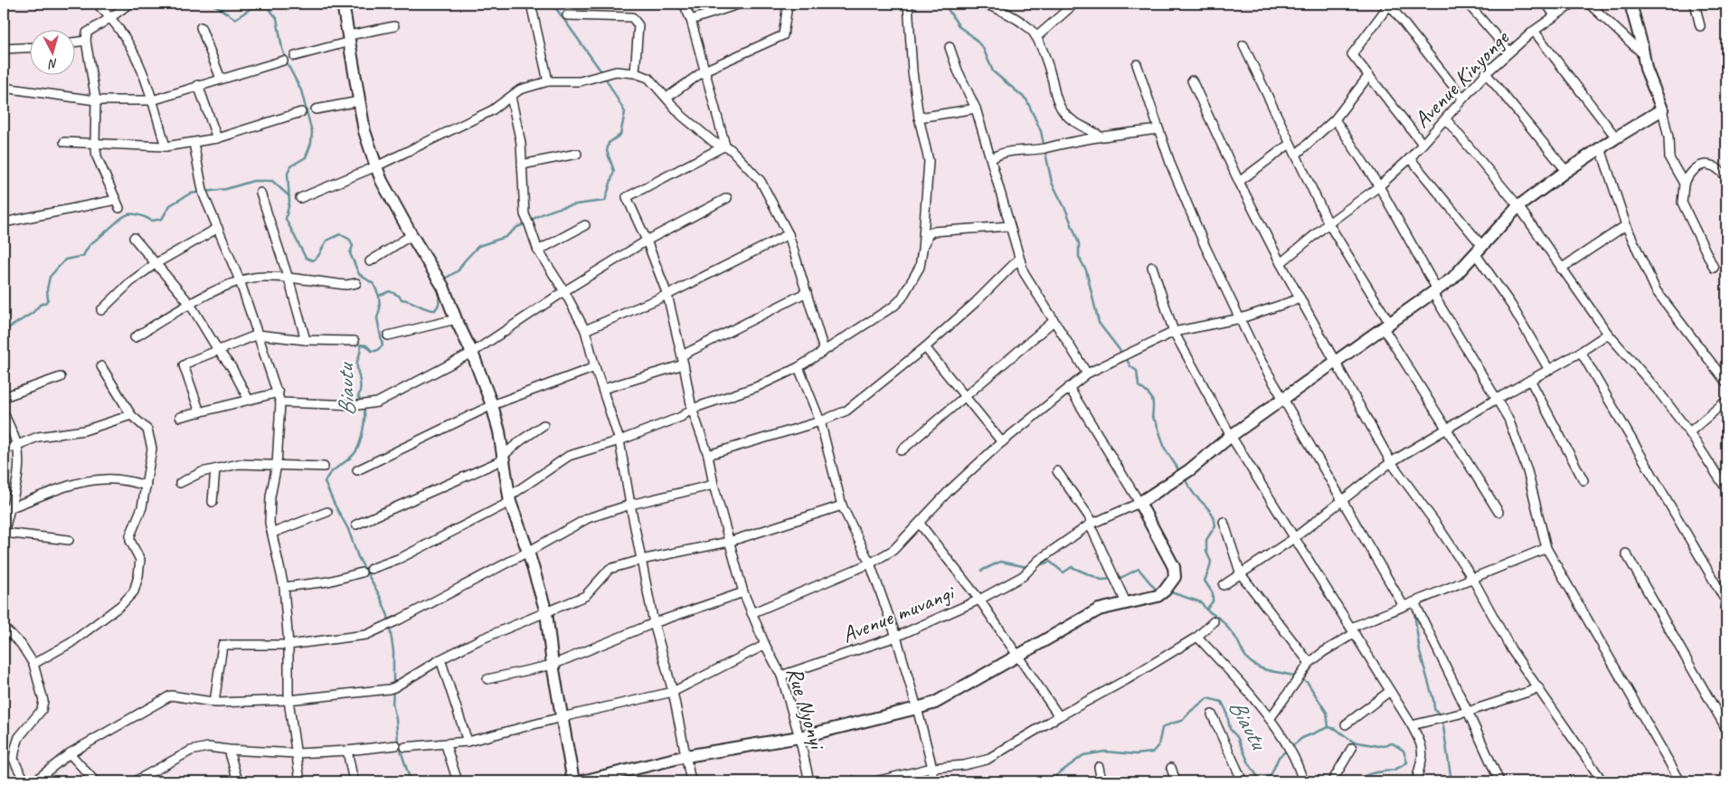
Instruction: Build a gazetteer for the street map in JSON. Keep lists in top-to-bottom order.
{
  "streets": {
    "street": ["Avenue Kinyonge", "Avenue muvangi", "Rue Nyonyi"]
  },
  "crossings": [
    ["Avenue muvangi", "Rue Nyonyi"]
  ],
  "water": ["Biautu"],
  "north": "bottom"
}
